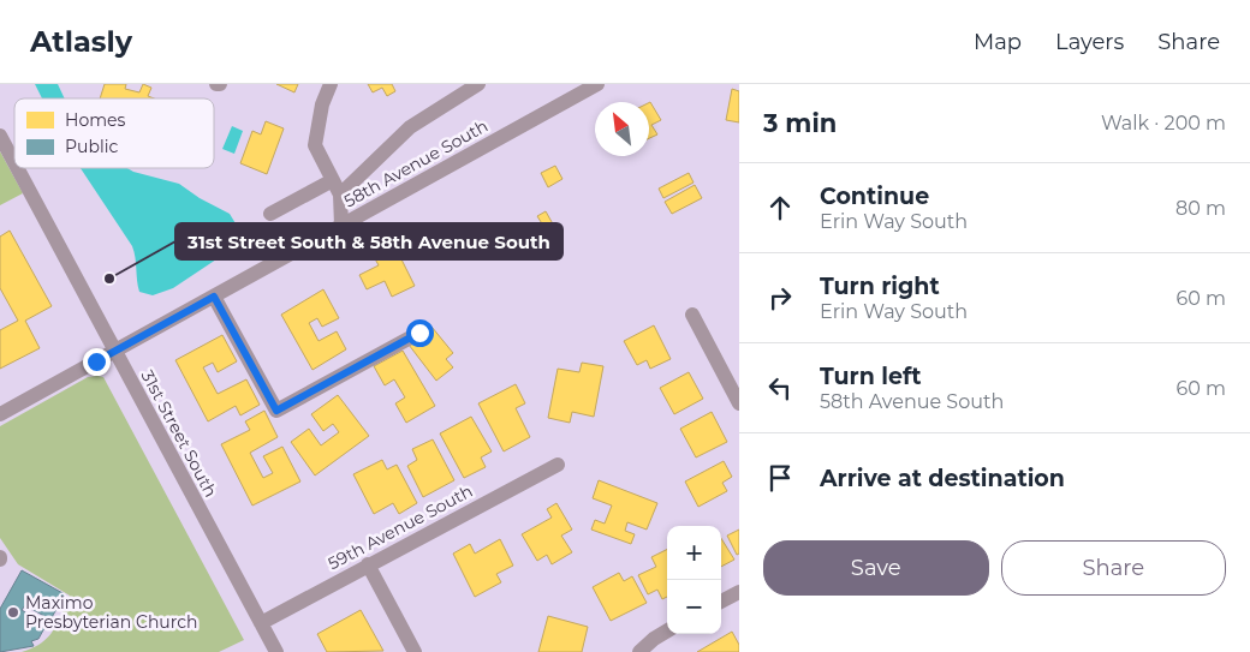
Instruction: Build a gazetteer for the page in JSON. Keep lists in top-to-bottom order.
{
  "streets": {
    "street": ["58th Avenue South", "31st Street South", "59th Avenue South"]
  },
  "crossings": [
    ["58th Avenue South", "31st Street South"],
    ["31st Street South", "59th Avenue South"]
  ],
  "places": ["31st Street South & 58th Avenue South", "Maximo Presbyterian Church"],
  "legend": ["Homes", "Public"],
  "north": "top left",
  "page": {
    "header": "Atlasly",
    "nav": ["Map", "Layers", "Share"],
    "heading": ["3 min", "Walk · 200 m"],
    "list": [
      ["Continue", "Erin Way South", "80 m"],
      ["Turn right", "Erin Way South", "60 m"],
      ["Turn left", "58th Avenue South", "60 m"],
      "Arrive at destination"
    ],
    "buttons": ["Save", "Share"],
    "map_buttons": ["+", "−"]
  }
}
